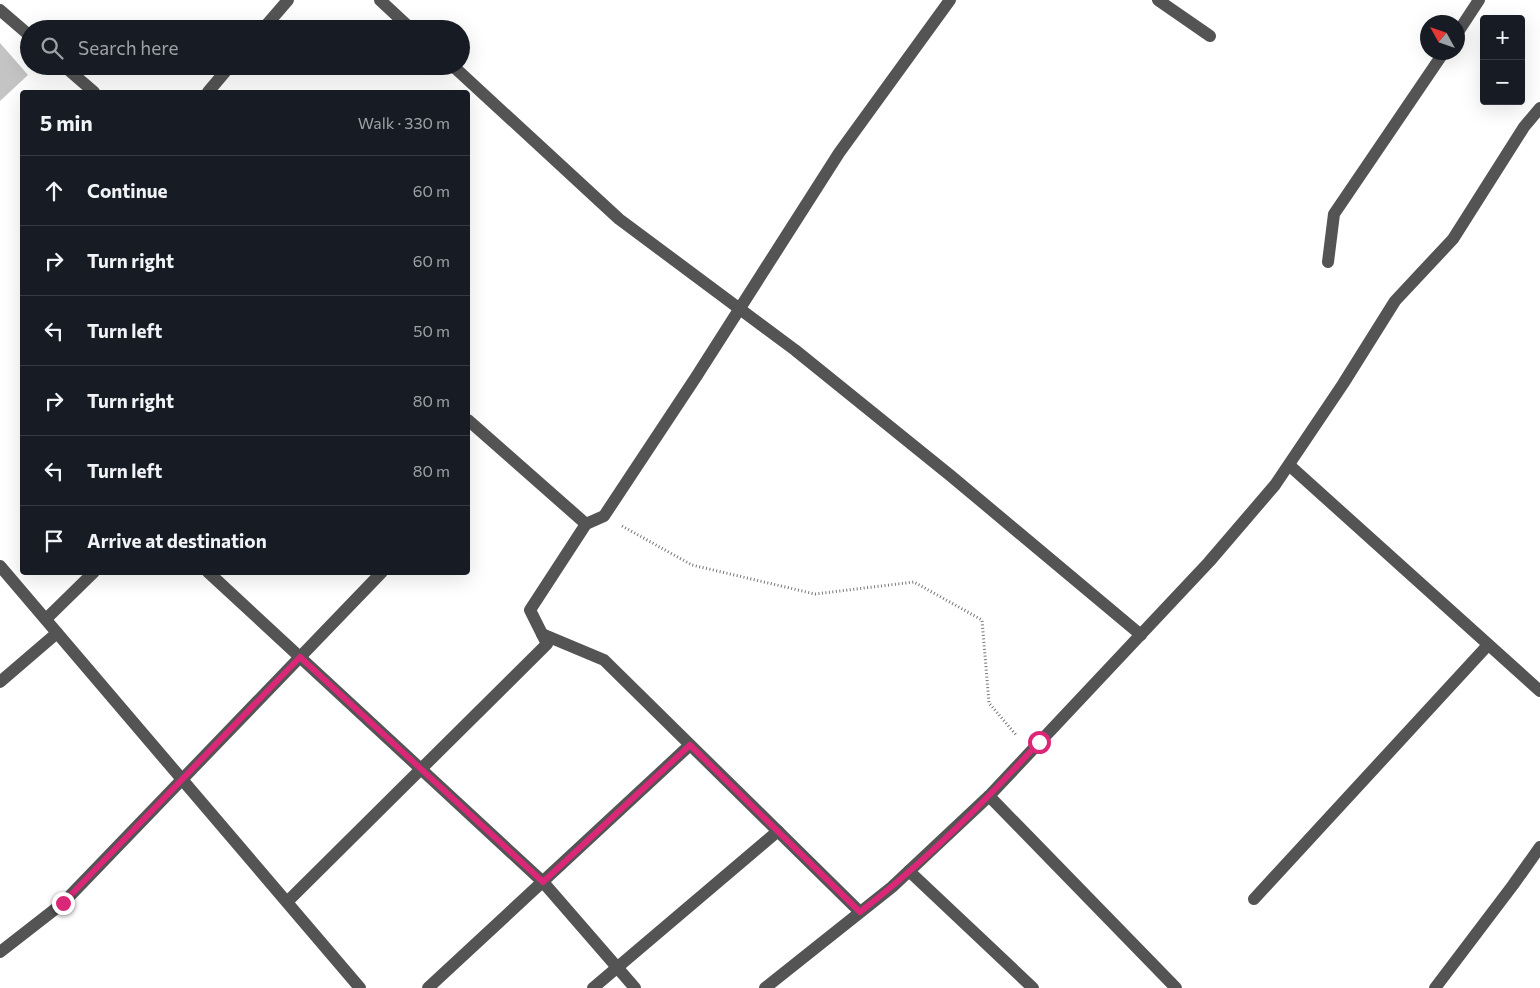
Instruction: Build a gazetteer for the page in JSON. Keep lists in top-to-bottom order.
{
  "north": "top left",
  "page": {
    "map_buttons": ["+", "−"],
    "search": "Search here",
    "heading": ["5 min", "Walk · 330 m"],
    "list": [
      ["Continue", "60 m"],
      ["Turn right", "60 m"],
      ["Turn left", "50 m"],
      ["Turn right", "80 m"],
      ["Turn left", "80 m"],
      "Arrive at destination"
    ]
  }
}
